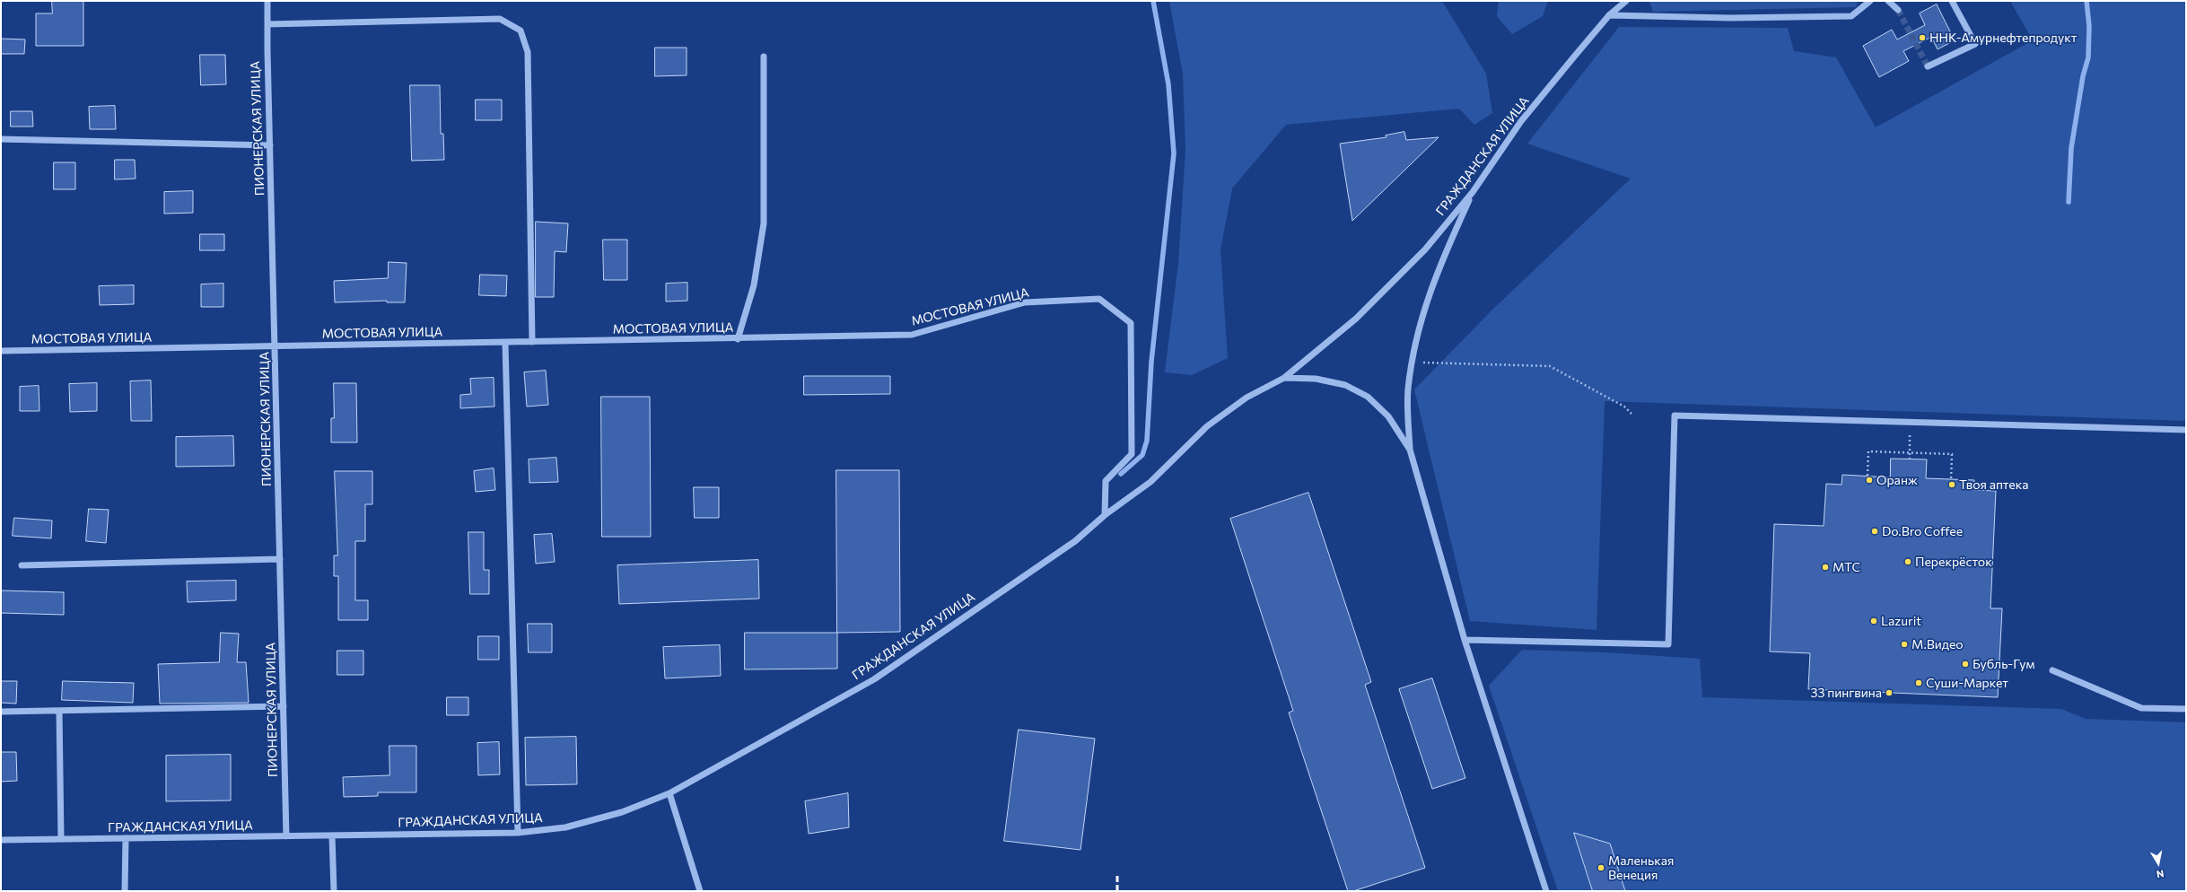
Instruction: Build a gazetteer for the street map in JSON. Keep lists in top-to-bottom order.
{
  "streets": {
    "street": ["ПИОНЕРСКАЯ УЛИЦА", "ГРАЖДАНСКАЯ УЛИЦА", "МОСТОВАЯ УЛИЦА"]
  },
  "crossings": [
    ["ПИОНЕРСКАЯ УЛИЦА", "ГРАЖДАНСКАЯ УЛИЦА"],
    ["ПИОНЕРСКАЯ УЛИЦА", "МОСТОВАЯ УЛИЦА"],
    ["ГРАЖДАНСКАЯ УЛИЦА", "МОСТОВАЯ УЛИЦА"]
  ],
  "places": [
    "ННК-Амурнефтепродукт",
    "Оранж",
    "Твоя аптека",
    "Do.Bro Coffee",
    "Перекрёсток",
    "МТС",
    "Lazurit",
    "М.Видео",
    "Бубль-Гум",
    "Суши-Маркет",
    "33 пингвина",
    "Маленькая Венеция"
  ],
  "north": "bottom"
}
